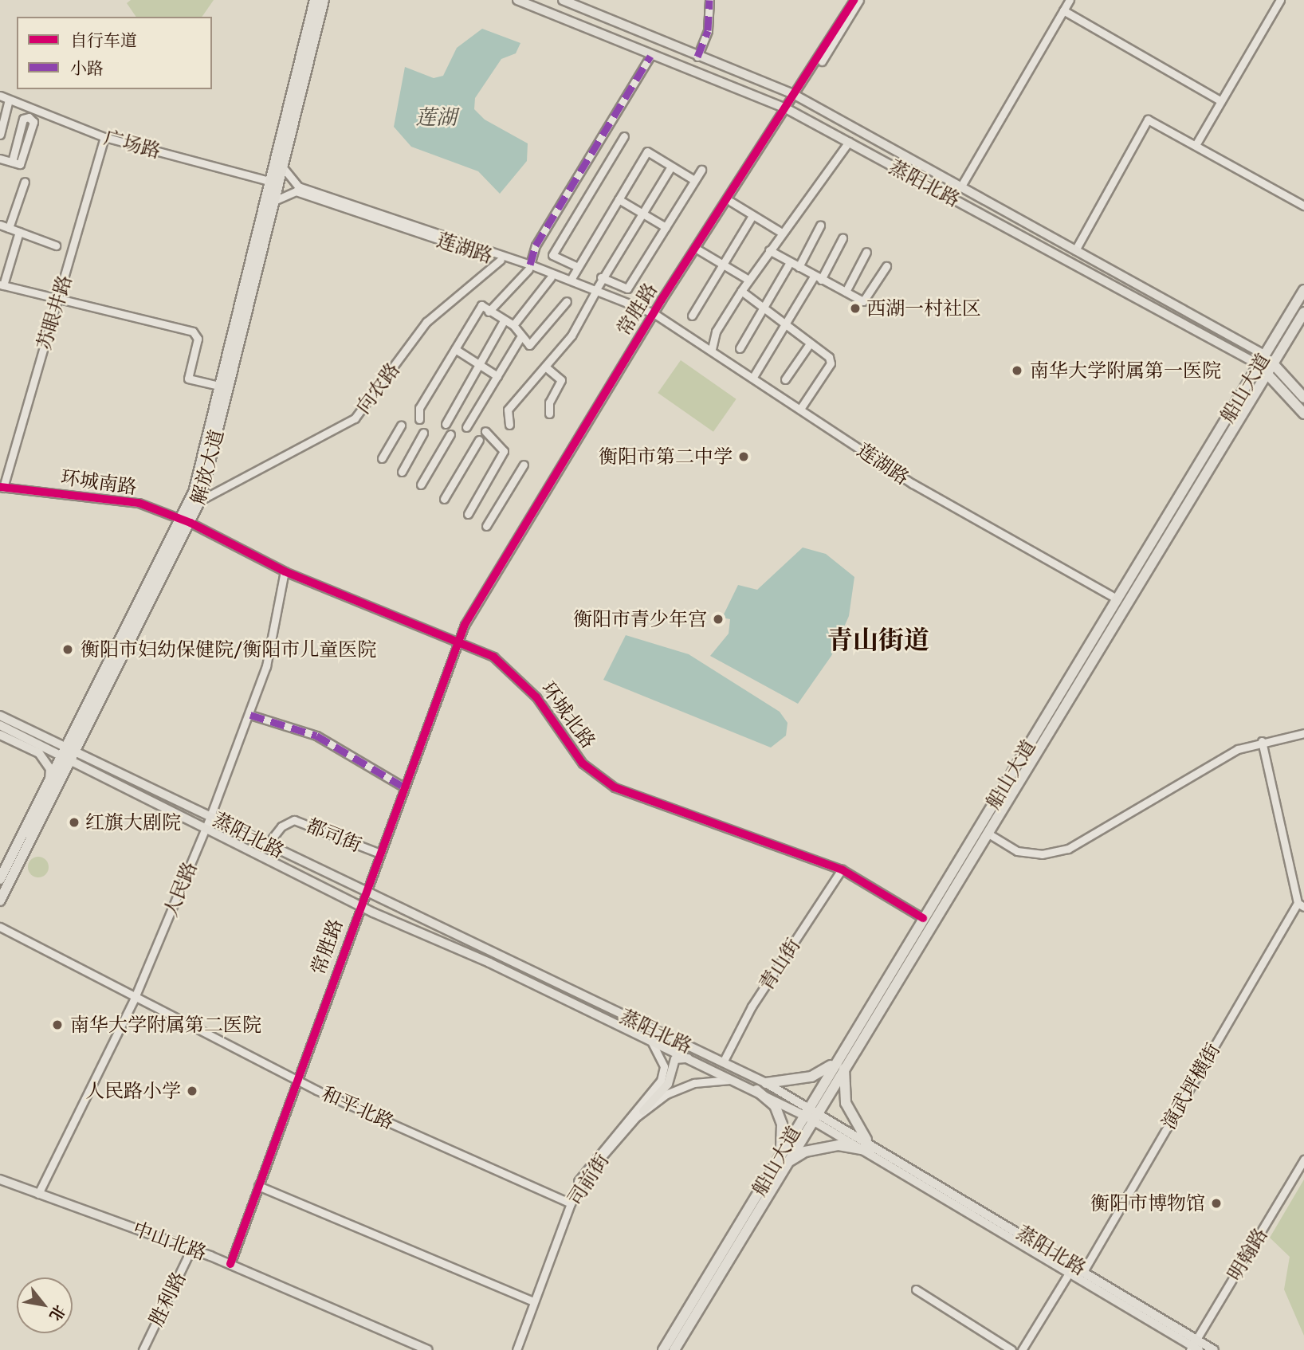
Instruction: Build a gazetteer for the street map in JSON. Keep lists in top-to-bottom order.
{
  "streets": {
    "highway": ["蒸阳北路", "船山大道", "解放大道"],
    "main road": ["中山北路"],
    "street": [
      "广场路",
      "莲湖路",
      "常胜路",
      "苏眼井路",
      "向农路",
      "环城南路",
      "环城北路",
      "都司街",
      "人民路",
      "青山街",
      "演武坪横街",
      "和平北路",
      "司前街",
      "明翰路",
      "胜利路"
    ]
  },
  "crossings": [
    ["广场路", "苏眼井路"],
    ["广场路", "解放大道"],
    ["蒸阳北路", "常胜路"],
    ["蒸阳北路", "船山大道"],
    ["蒸阳北路", "解放大道"],
    ["蒸阳北路", "都司街"],
    ["蒸阳北路", "人民路"],
    ["蒸阳北路", "青山街"],
    ["蒸阳北路", "演武坪横街"],
    ["蒸阳北路", "司前街"],
    ["蒸阳北路", "明翰路"],
    ["莲湖路", "常胜路"],
    ["莲湖路", "向农路"],
    ["莲湖路", "船山大道"],
    ["莲湖路", "解放大道"],
    ["常胜路", "环城北路"],
    ["常胜路", "都司街"],
    ["常胜路", "和平北路"],
    ["常胜路", "中山北路"],
    ["苏眼井路", "环城南路"],
    ["向农路", "解放大道"],
    ["船山大道", "环城北路"],
    ["解放大道", "环城南路"],
    ["解放大道", "环城北路"],
    ["环城南路", "环城北路"],
    ["环城北路", "人民路"],
    ["环城北路", "青山街"],
    ["人民路", "和平北路"],
    ["人民路", "中山北路"],
    ["和平北路", "司前街"],
    ["中山北路", "胜利路"]
  ],
  "districts": ["青山街道"],
  "water": ["莲湖"],
  "places": [
    "西湖一村社区",
    "南华大学附属第一医院",
    "衡阳市第二中学",
    "衡阳市青少年宫",
    "衡阳市妇幼保健院/衡阳市儿童医院",
    "红旗大剧院",
    "南华大学附属第二医院",
    "人民路小学",
    "衡阳市博物馆"
  ],
  "legend": ["自行车道", "小路"],
  "north": "bottom right"
}
